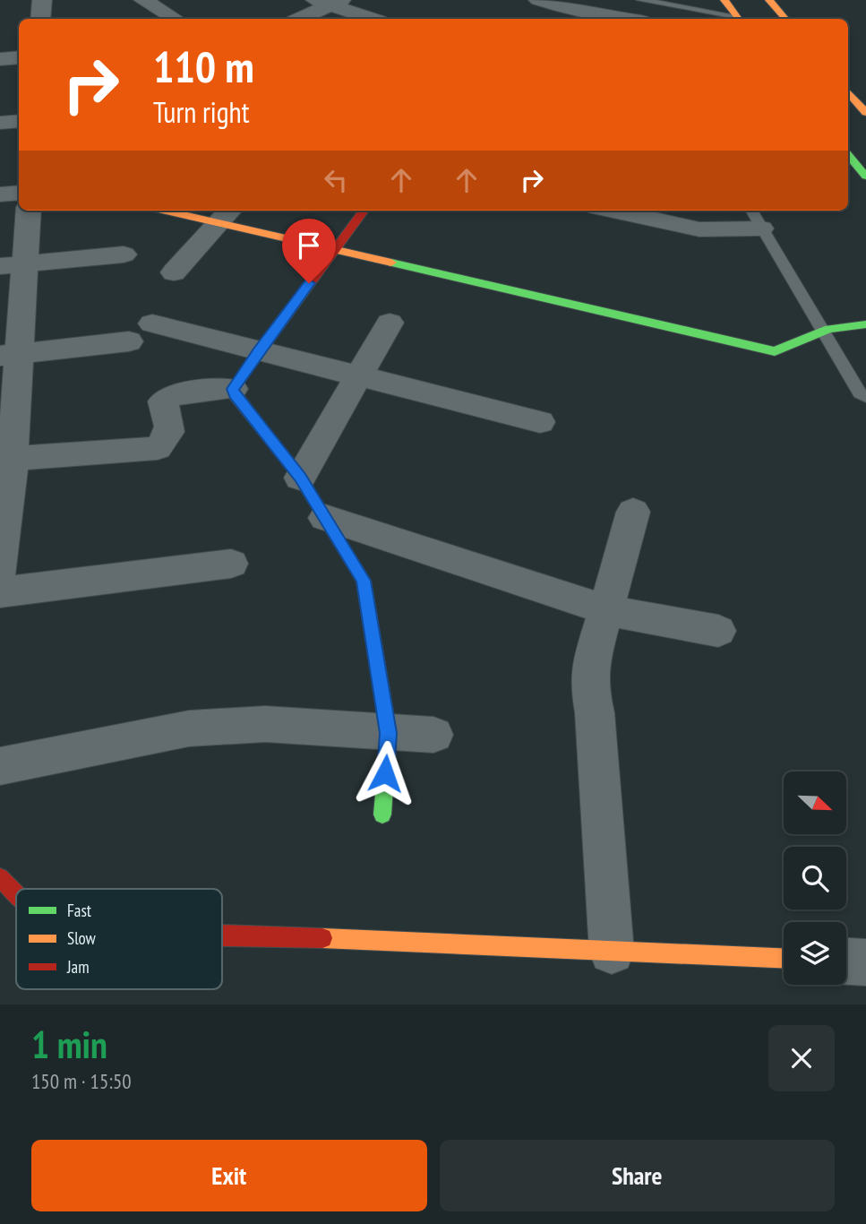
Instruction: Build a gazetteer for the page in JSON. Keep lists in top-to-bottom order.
{
  "legend": ["Fast", "Slow", "Jam"],
  "north": "bottom right",
  "page": {
    "turn": ["110 m", "Turn right"],
    "heading": ["1 min", "150 m · 15:50"],
    "buttons": ["Exit", "Share"]
  }
}
